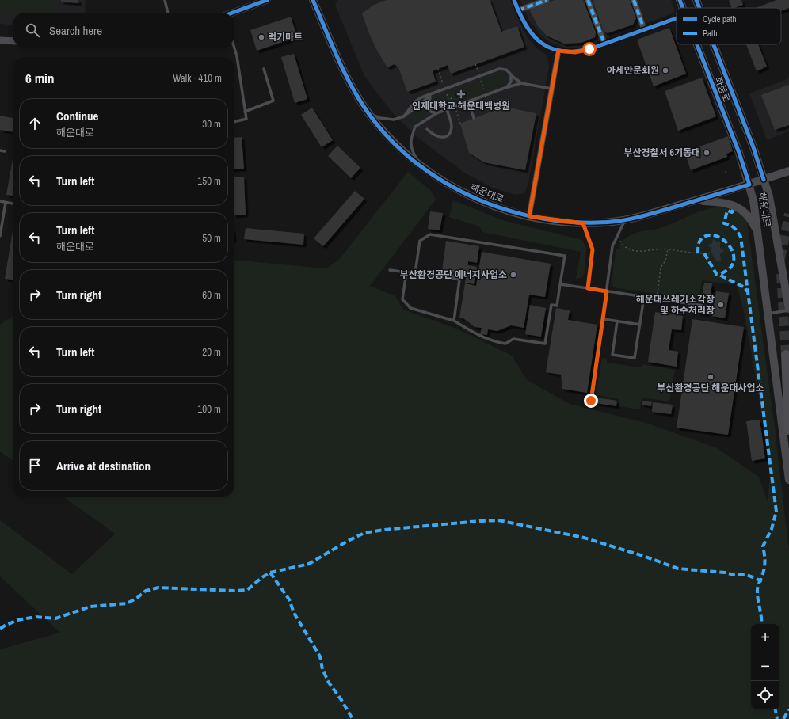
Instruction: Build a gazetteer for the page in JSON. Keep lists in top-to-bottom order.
{
  "streets": {
    "main road": ["좌동로", "해운대로"]
  },
  "crossings": [
    ["좌동로", "해운대로"]
  ],
  "places": {
    "other": [
      "럭키마트",
      "아세안문화원",
      "부산경찰서 6기동대",
      "부산환경공단 에너지사업소",
      "해운대쓰레기소각장 및 하수처리장",
      "부산환경공단 해운대사업소"
    ],
    "health": ["인제대학교 해운대백병원"]
  },
  "legend": ["Cycle path", "Path"],
  "page": {
    "search": "Search here",
    "heading": ["6 min", "Walk · 410 m"],
    "list": [
      ["Continue", "해운대로", "30 m"],
      ["Turn left", "150 m"],
      ["Turn left", "해운대로", "50 m"],
      ["Turn right", "60 m"],
      ["Turn left", "20 m"],
      ["Turn right", "100 m"],
      "Arrive at destination"
    ],
    "map_buttons": ["+", "−"]
  }
}
